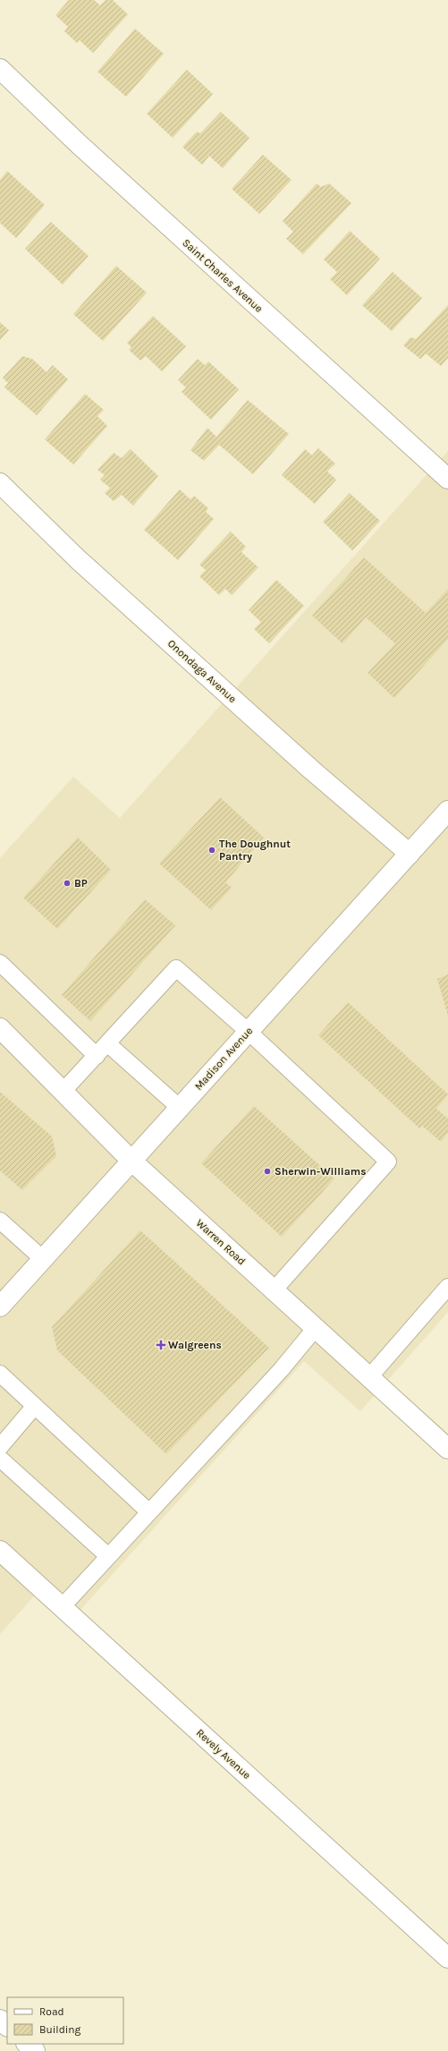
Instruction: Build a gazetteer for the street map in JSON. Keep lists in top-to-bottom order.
{
  "streets": {
    "street": [
      "Saint Charles Avenue",
      "Onondaga Avenue",
      "Madison Avenue",
      "Warren Road",
      "Revely Avenue"
    ]
  },
  "crossings": [
    ["Onondaga Avenue", "Madison Avenue"],
    ["Madison Avenue", "Warren Road"]
  ],
  "places": {
    "other": ["The Doughnut Pantry", "BP", "Sherwin-Williams"],
    "health": ["Walgreens"]
  },
  "legend": ["Road", "Building"]
}
